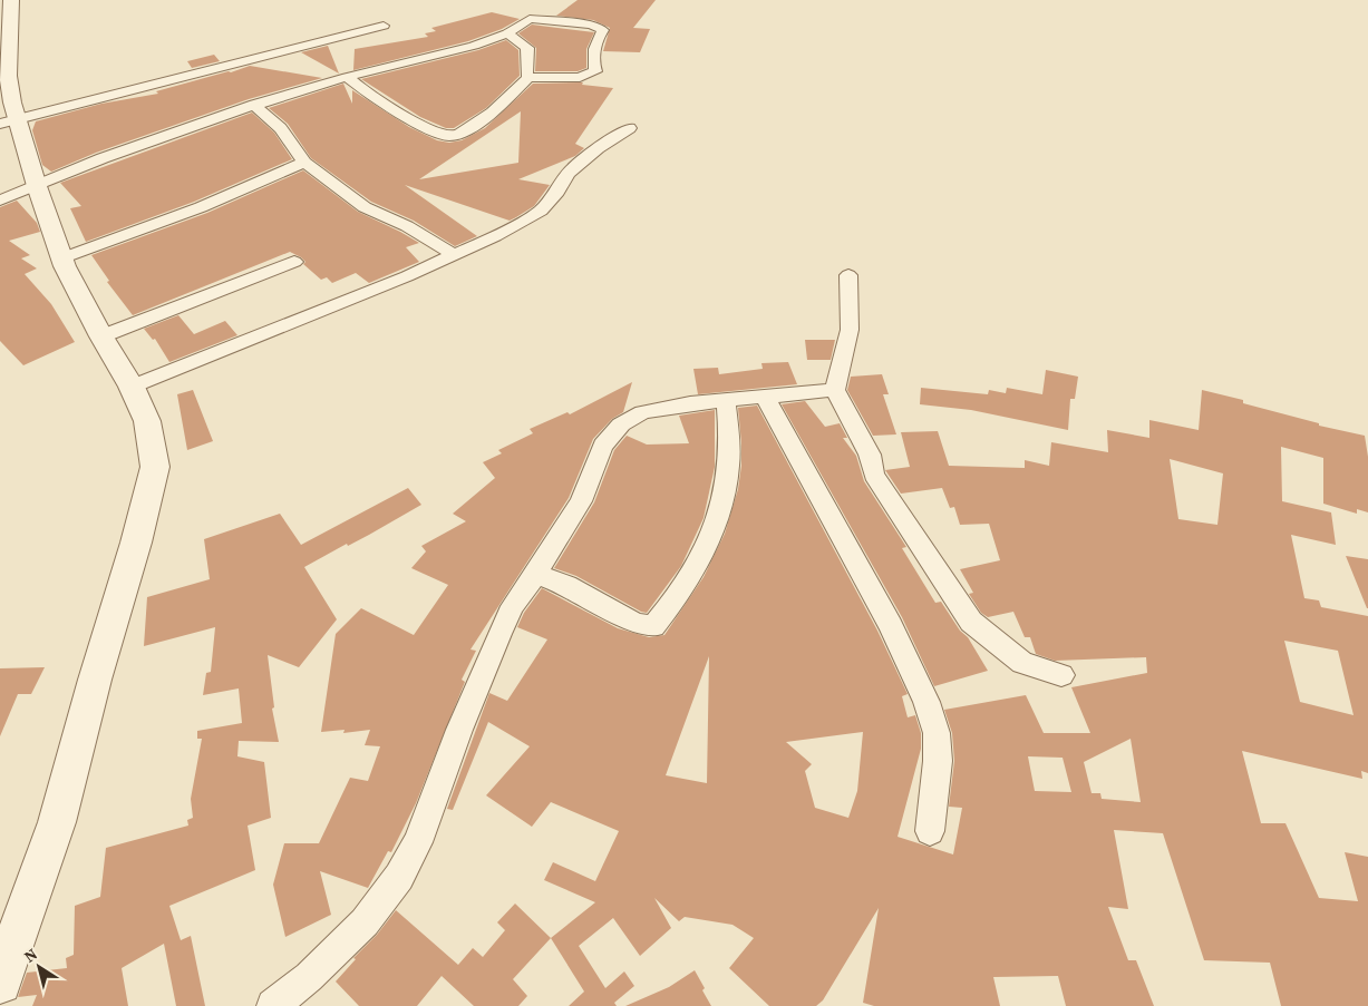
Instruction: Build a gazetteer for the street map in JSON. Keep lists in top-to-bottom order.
{
  "north": "top left"
}
